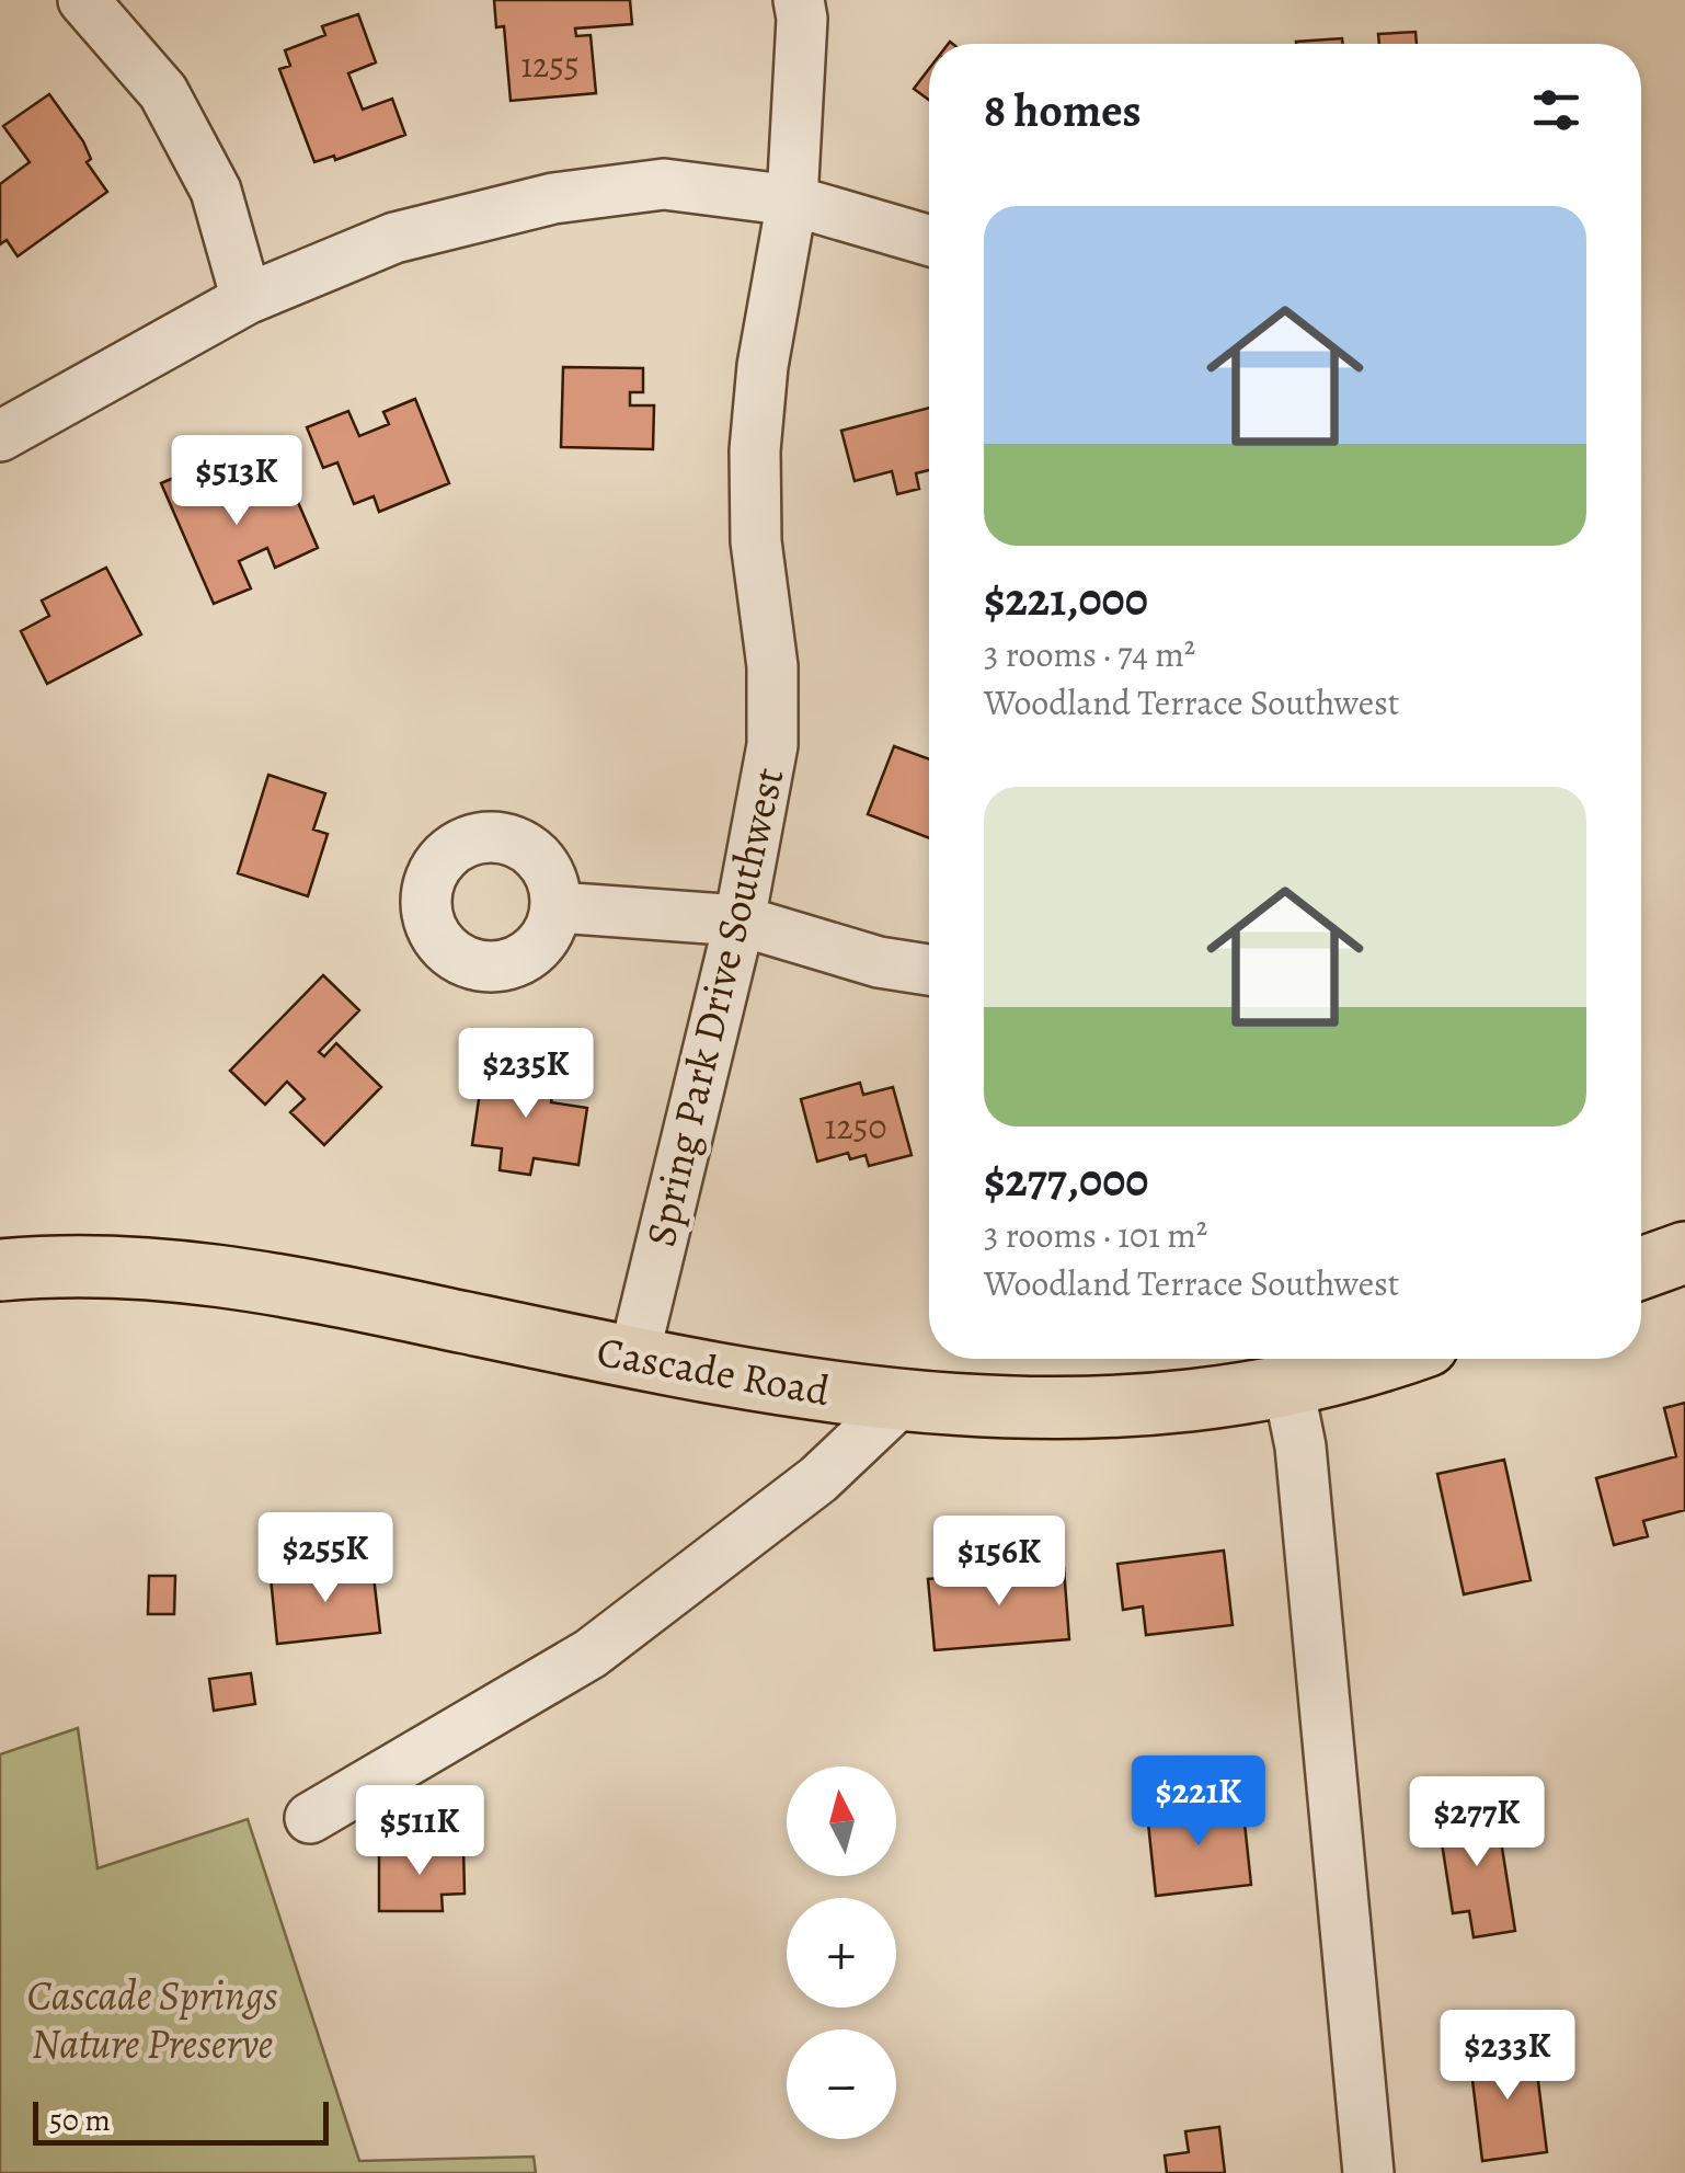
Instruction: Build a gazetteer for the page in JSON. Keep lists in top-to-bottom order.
{
  "streets": {
    "main road": ["Cascade Road"],
    "street": ["Spring Park Drive Southwest"]
  },
  "crossings": [
    ["Spring Park Drive Southwest", "Cascade Road"]
  ],
  "parks": ["Cascade Springs Nature Preserve"],
  "house_numbers": ["1255", "1250"],
  "scale_bar": "50 m",
  "north": "top",
  "page": {
    "heading": "8 homes",
    "list": [
      {
        "name": "$221,000",
        "note": "3 rooms · 74 m² · Woodland Terrace Southwest"
      },
      {
        "name": "$277,000",
        "note": "3 rooms · 101 m² · Woodland Terrace Southwest"
      }
    ],
    "price": [
      "$513K",
      "$235K",
      "$255K",
      "$156K",
      "$221K",
      "$277K",
      "$511K",
      "$233K"
    ],
    "map_buttons": ["+", "−"],
    "scale": "50 m"
  }
}
